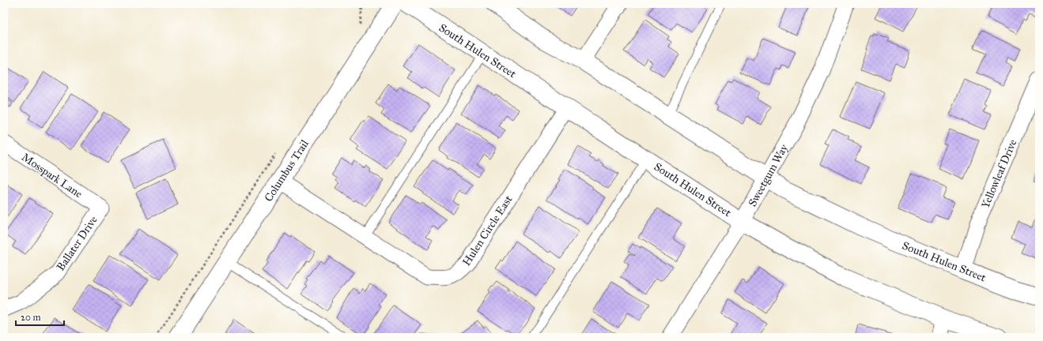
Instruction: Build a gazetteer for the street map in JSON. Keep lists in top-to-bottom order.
{
  "streets": {
    "main road": ["South Hulen Street", "Columbus Trail"],
    "street": [
      "Yellowleaf Drive",
      "Mosspark Lane",
      "Sweetgum Way",
      "Hulen Circle East",
      "Ballater Drive"
    ]
  },
  "crossings": [
    ["South Hulen Street", "Yellowleaf Drive"],
    ["South Hulen Street", "Sweetgum Way"],
    ["South Hulen Street", "Hulen Circle East"],
    ["Columbus Trail", "Hulen Circle East"],
    ["Mosspark Lane", "Ballater Drive"]
  ],
  "scale_bar": "20 m"
}
